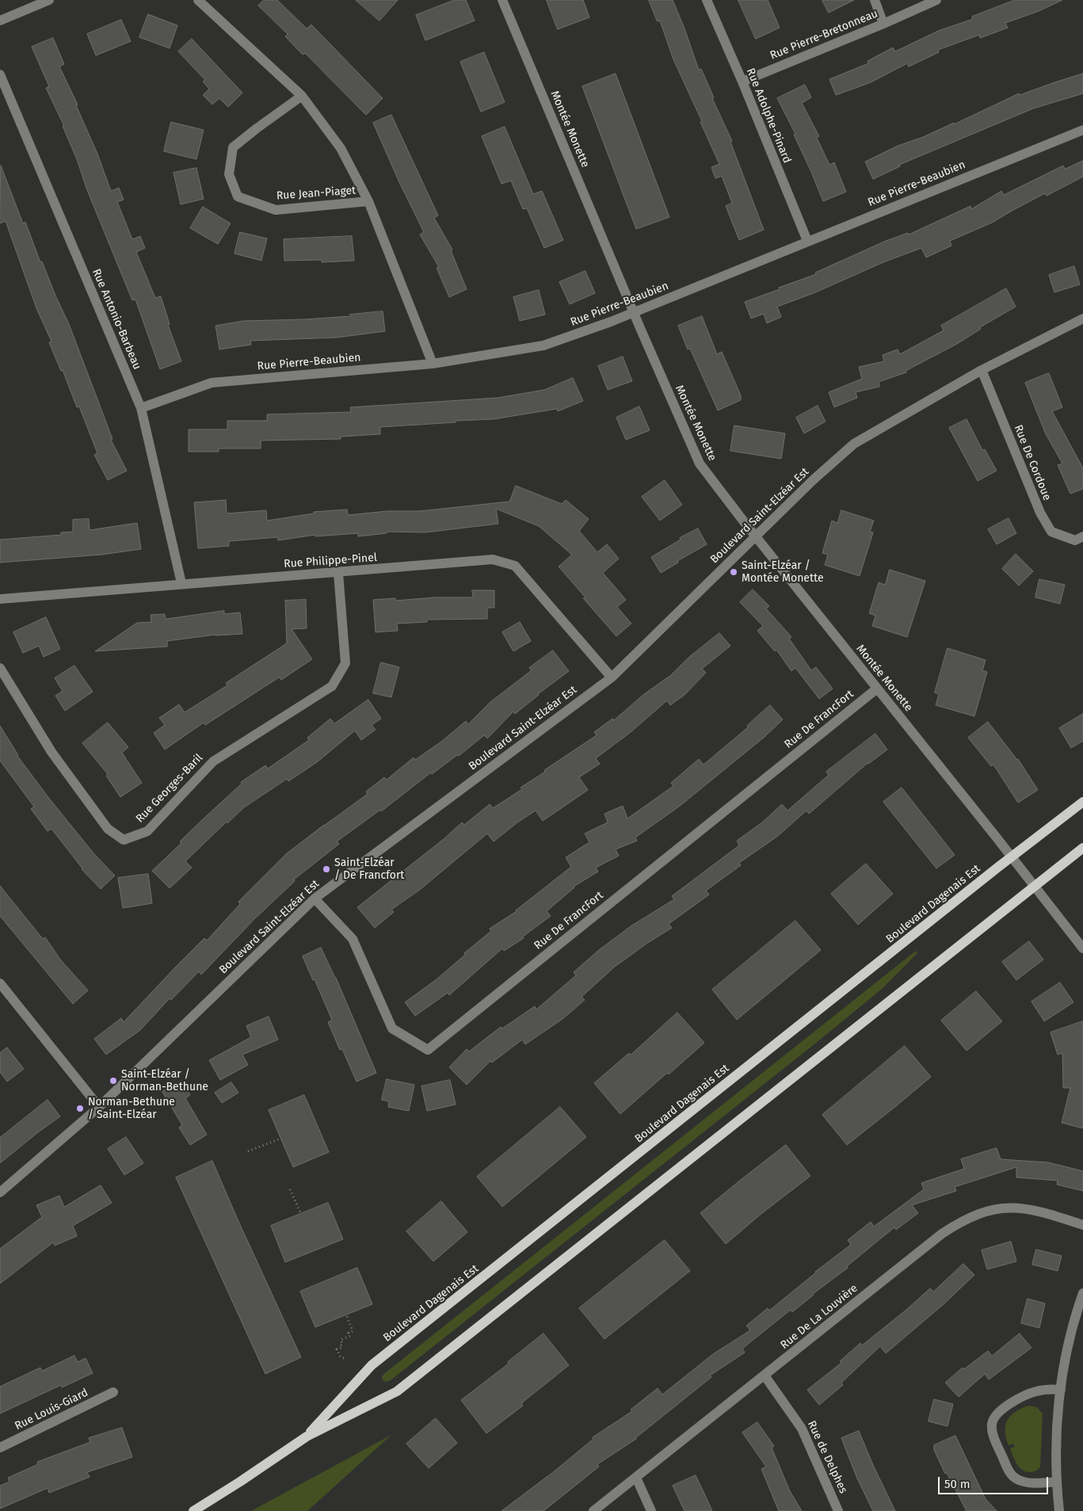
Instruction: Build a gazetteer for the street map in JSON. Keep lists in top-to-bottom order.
{
  "streets": {
    "main road": ["Boulevard Dagenais Est"],
    "street": [
      "Rue Pierre-Bretonneau",
      "Rue Adolphe-Pinard",
      "Montée Monette",
      "Rue Pierre-Beaubien",
      "Rue Jean-Piaget",
      "Rue Antonio-Barbeau",
      "Rue De Cordoue",
      "Boulevard Saint-Elzéar Est",
      "Rue Philippe-Pinel",
      "Rue De FrancFort",
      "Rue Georges-Baril",
      "Rue De La Louvière",
      "Rue Louis-Giard",
      "Rue de Delphes"
    ]
  },
  "crossings": [
    ["Rue Pierre-Bretonneau", "Rue Adolphe-Pinard"],
    ["Rue Adolphe-Pinard", "Rue Pierre-Beaubien"],
    ["Montée Monette", "Rue Pierre-Beaubien"],
    ["Montée Monette", "Boulevard Saint-Elzéar Est"],
    ["Montée Monette", "Rue De FrancFort"],
    ["Montée Monette", "Boulevard Dagenais Est"],
    ["Rue Pierre-Beaubien", "Rue Jean-Piaget"],
    ["Rue Pierre-Beaubien", "Rue Antonio-Barbeau"],
    ["Rue Antonio-Barbeau", "Rue Philippe-Pinel"],
    ["Rue De Cordoue", "Boulevard Saint-Elzéar Est"],
    ["Boulevard Saint-Elzéar Est", "Rue Philippe-Pinel"],
    ["Boulevard Saint-Elzéar Est", "Rue De FrancFort"],
    ["Rue Philippe-Pinel", "Rue Georges-Baril"],
    ["Rue De La Louvière", "Rue de Delphes"]
  ],
  "places": [
    "Saint-Elzéar / Montée Monette",
    "Saint-Elzéar / De Francfort",
    "Saint-Elzéar / Norman-Bethune",
    "Norman-Bethune / Saint-Elzéar"
  ],
  "scale_bar": "50 m"
}
